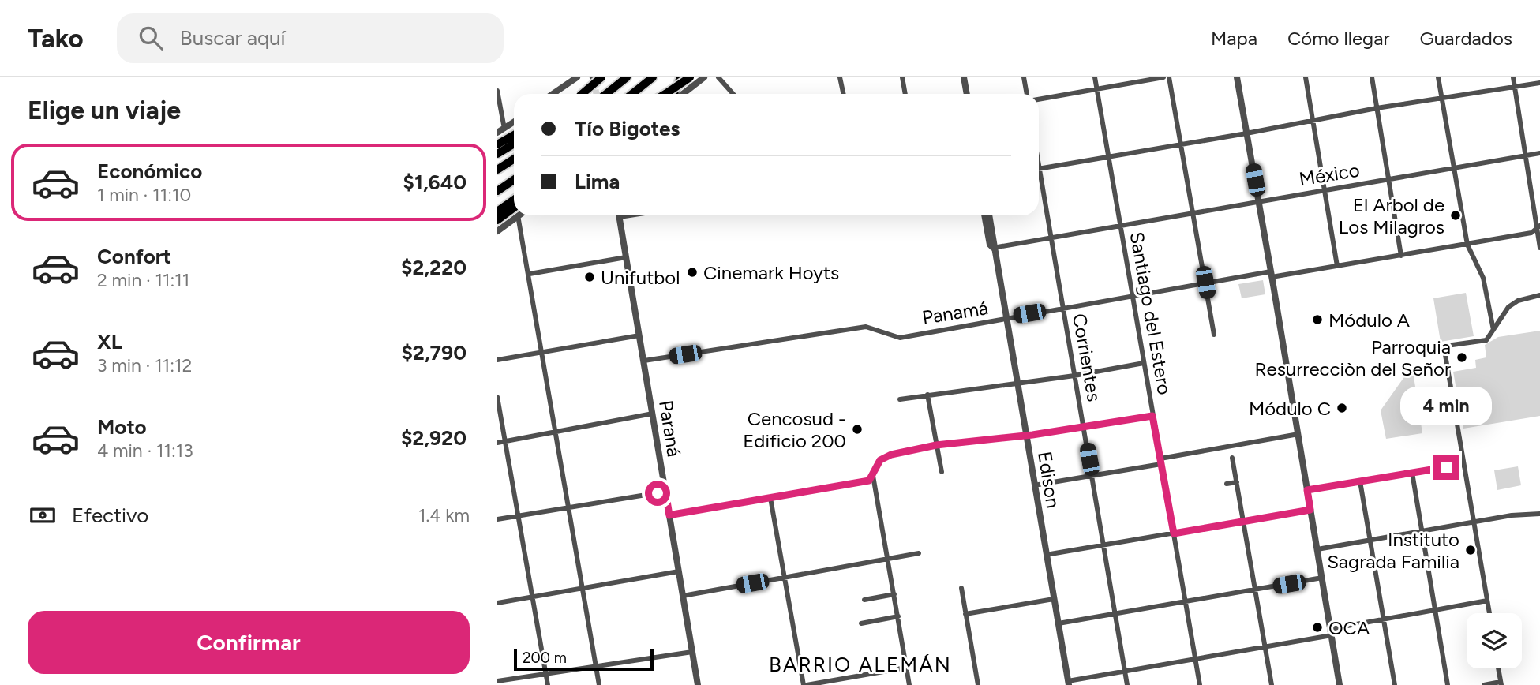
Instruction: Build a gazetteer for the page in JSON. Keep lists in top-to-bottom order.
{
  "streets": {
    "street": [
      "México",
      "Panamá",
      "Santiago del Estero",
      "Corrientes",
      "Paraná",
      "Edison"
    ]
  },
  "crossings": [
    ["México", "Santiago del Estero"],
    ["México", "Corrientes"],
    ["México", "Edison"],
    ["Panamá", "Santiago del Estero"],
    ["Panamá", "Corrientes"],
    ["Panamá", "Paraná"],
    ["Panamá", "Edison"]
  ],
  "districts": ["BARRIO ALEMÁN"],
  "places": [
    "El Arbol de Los Milagros",
    "Cinemark Hoyts",
    "Unifutbol",
    "Módulo A",
    "Parroquia Resurrecciòn del Señor",
    "Módulo C",
    "Cencosud - Edificio 200",
    "Instituto Sagrada Familia",
    "OCA"
  ],
  "scale_bar": "200 m",
  "page": {
    "header": "Tako",
    "search": "Buscar aquí",
    "nav": ["Mapa", "Cómo llegar", "Guardados"],
    "heading": "Elige un viaje",
    "banner": ["Tío Bigotes", "Lima"],
    "list": [
      {
        "name": "Económico",
        "note": "1 min · 11:10",
        "value": "$1,640"
      },
      {
        "name": "Confort",
        "note": "2 min · 11:11",
        "value": "$2,220"
      },
      {
        "name": "XL",
        "note": "3 min · 11:12",
        "value": "$2,790"
      },
      {
        "name": "Moto",
        "note": "4 min · 11:13",
        "value": "$2,920"
      }
    ],
    "bubble": "4 min",
    "pay": ["Efectivo", "1.4 km"],
    "buttons": "Confirmar",
    "scale": "200 m"
  }
}
